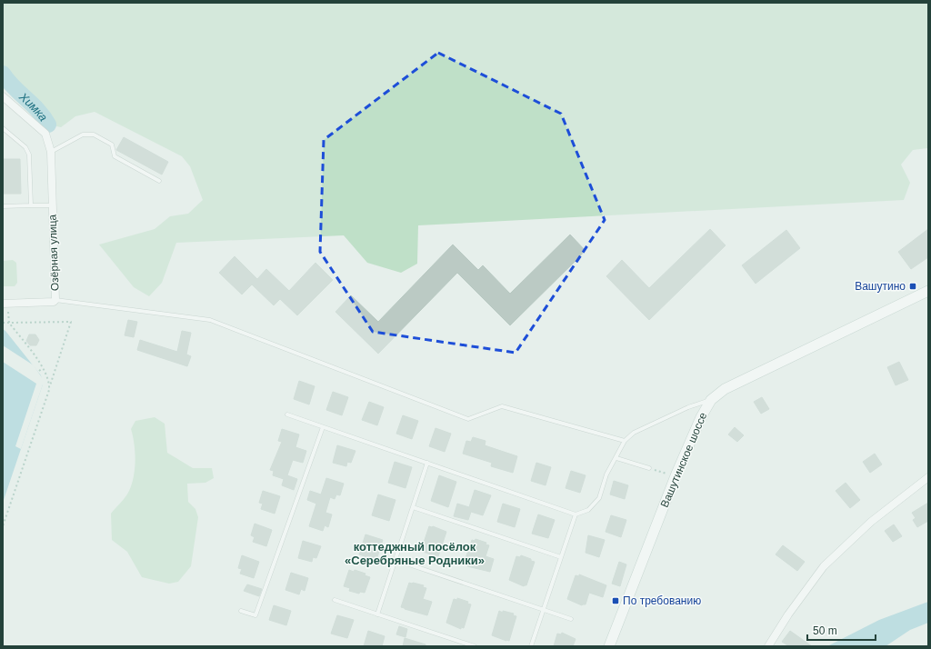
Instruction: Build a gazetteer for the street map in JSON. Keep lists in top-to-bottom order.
{
  "streets": {
    "street": ["Озёрная улица", "Вашутинское шоссе"]
  },
  "districts": ["коттеджный посёлок «Серебряные Родники»"],
  "water": ["Химка"],
  "places": {
    "transit": ["Вашутино", "По требованию"]
  },
  "scale_bar": "50 m"
}
